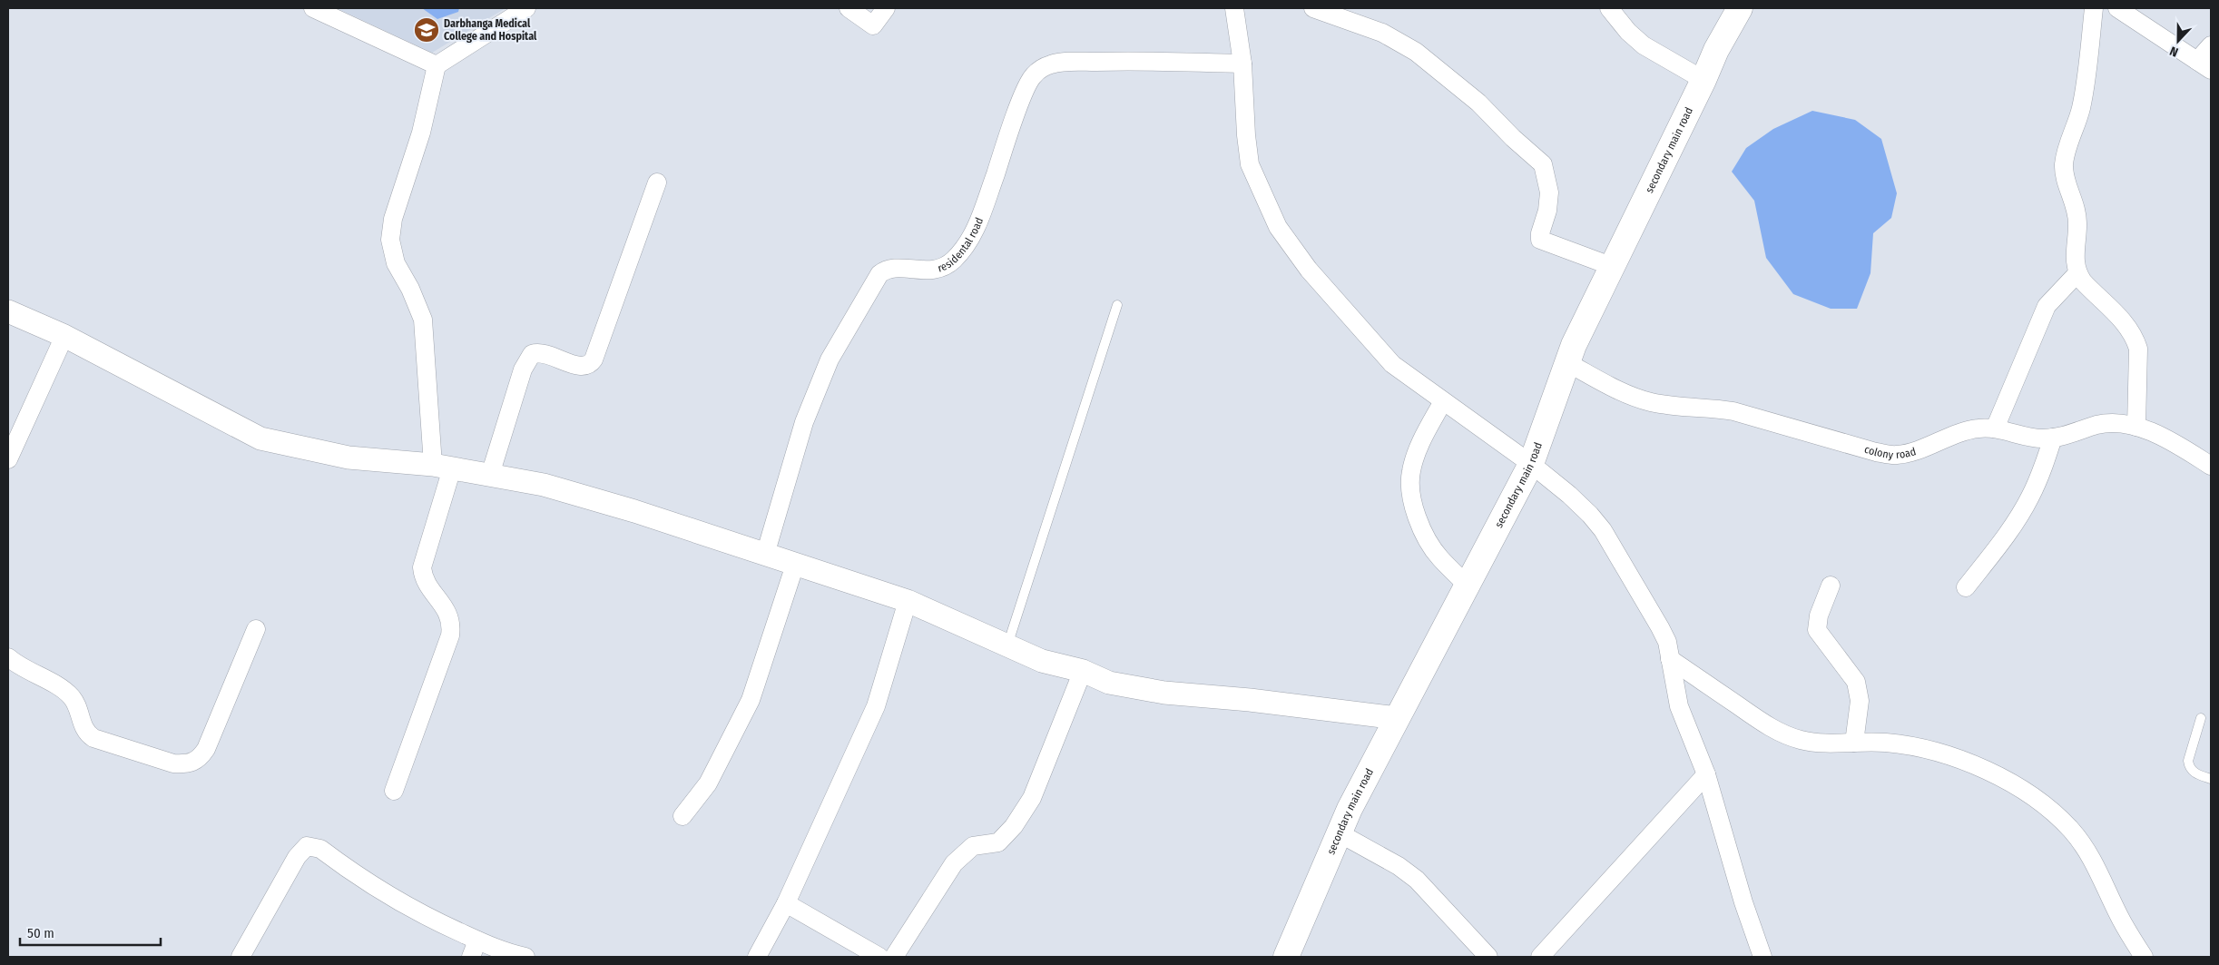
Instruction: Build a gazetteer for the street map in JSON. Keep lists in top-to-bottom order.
{
  "streets": {
    "main road": ["secondary main road"],
    "street": ["residental road", "colony road"]
  },
  "crossings": [
    ["secondary main road", "colony road"]
  ],
  "places": {
    "school or university": ["Darbhanga Medical College and Hospital"]
  },
  "scale_bar": "50 m",
  "north": "bottom"
}
